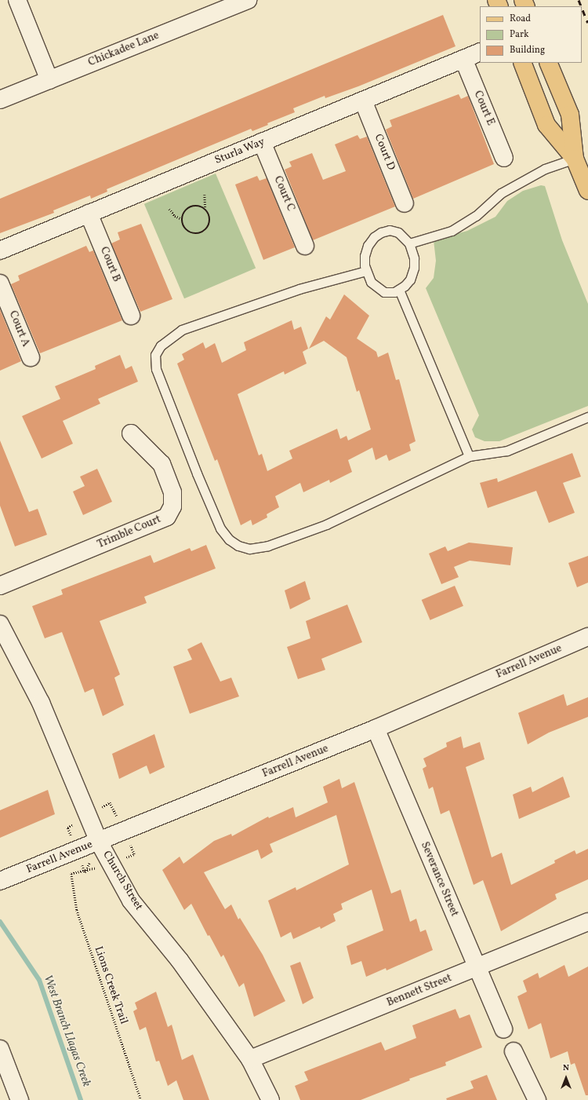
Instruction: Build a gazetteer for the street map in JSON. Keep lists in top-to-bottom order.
{
  "streets": {
    "street": [
      "Chickadee Lane",
      "Court E",
      "Sturla Way",
      "Court D",
      "Court C",
      "Court B",
      "Court A",
      "Trimble Court",
      "Farrell Avenue",
      "Severance Street",
      "Church Street",
      "Bennett Street"
    ],
    "path": ["Lions Creek Trail"]
  },
  "crossings": [
    ["Court E", "Sturla Way"],
    ["Sturla Way", "Court D"],
    ["Sturla Way", "Court C"],
    ["Sturla Way", "Court B"],
    ["Farrell Avenue", "Severance Street"],
    ["Farrell Avenue", "Church Street"],
    ["Severance Street", "Bennett Street"],
    ["Church Street", "Bennett Street"]
  ],
  "water": ["West Branch Llagas Creek"],
  "legend": ["Road", "Park", "Building"],
  "north": "top"
}
